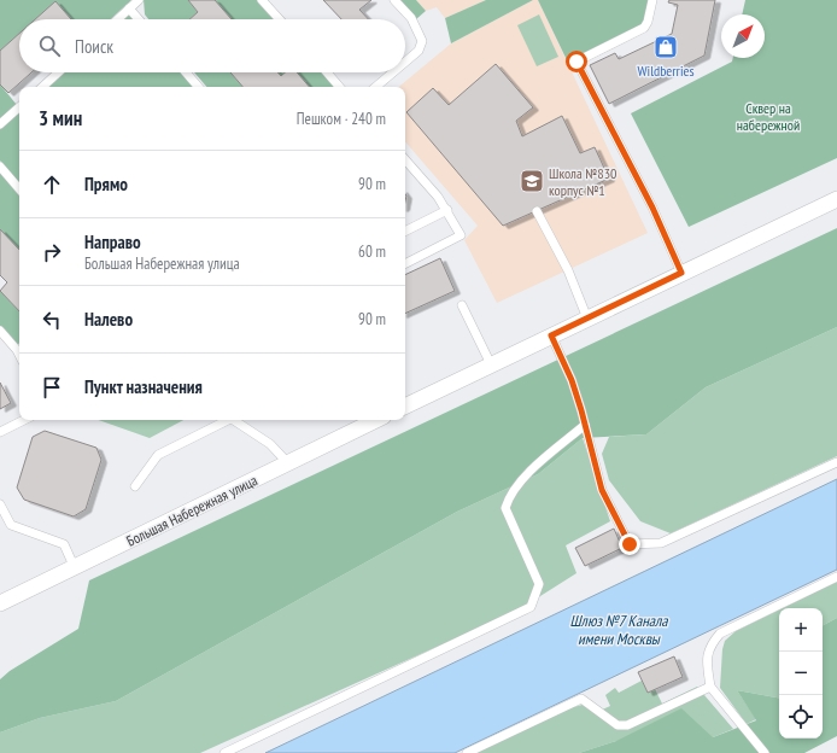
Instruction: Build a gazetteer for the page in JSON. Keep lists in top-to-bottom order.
{
  "streets": {
    "street": ["Большая Набережная улица"]
  },
  "water": ["Шлюз №7 Канала имени Москвы"],
  "parks": ["Сквер на набережной"],
  "places": {
    "shop": ["Wildberries"],
    "school or university": ["Школа №830 корпус №1"]
  },
  "north": "top right",
  "page": {
    "search": "Поиск",
    "heading": ["3 мин", "Пешком · 240 m"],
    "list": [
      ["Прямо", "90 m"],
      ["Направо", "Большая Набережная улица", "60 m"],
      ["Налево", "90 m"],
      "Пункт назначения"
    ],
    "map_buttons": ["+", "−"]
  }
}
